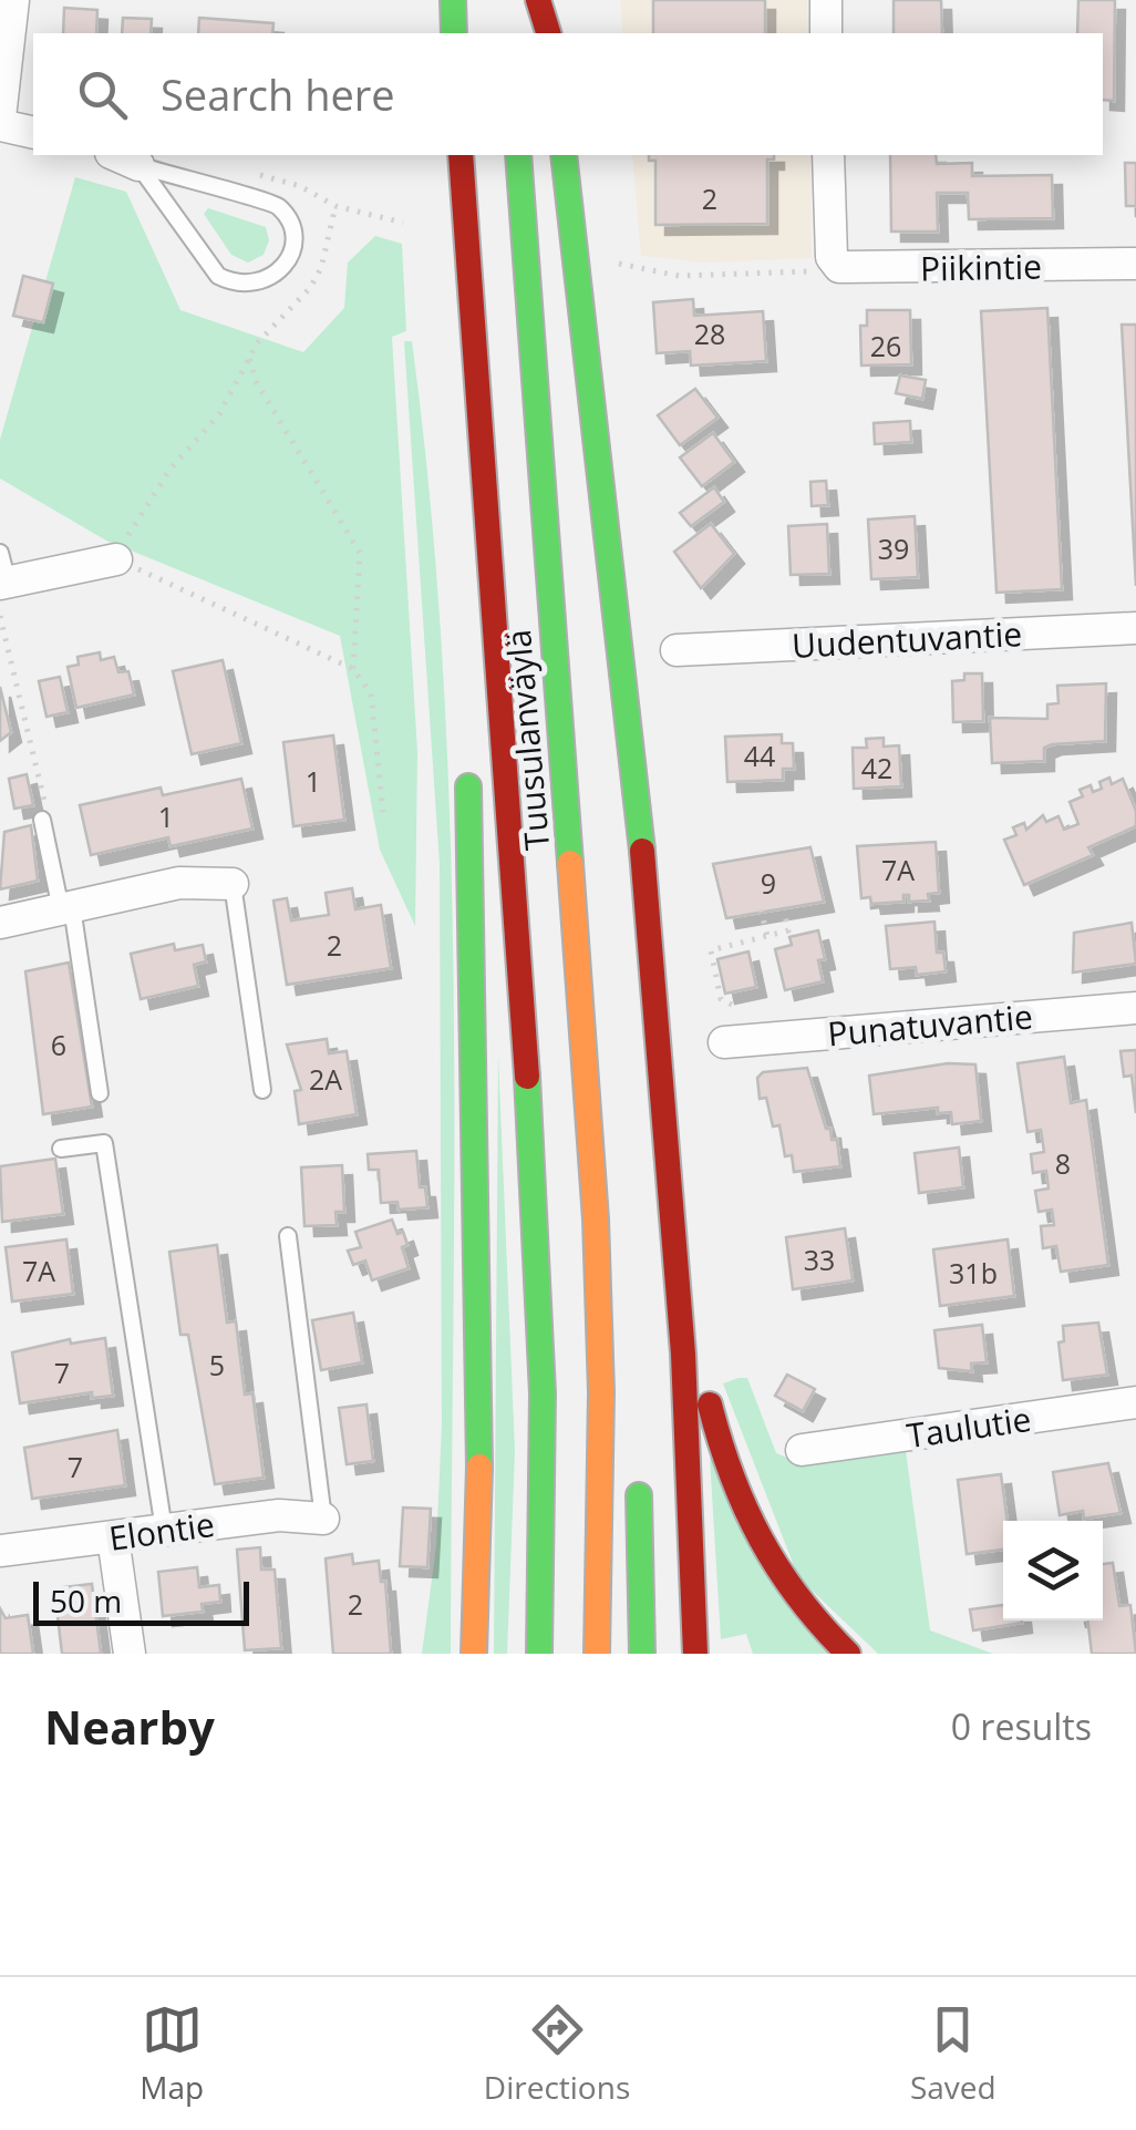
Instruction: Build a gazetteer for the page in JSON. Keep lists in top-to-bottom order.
{
  "streets": {
    "highway": ["Tuusulanväylä"],
    "street": [
      "Piikintie",
      "Uudentuvantie",
      "Punatuvantie",
      "Taulutie",
      "Elontie"
    ]
  },
  "house_numbers": [
    "2",
    "28",
    "26",
    "39",
    "44",
    "42",
    "1",
    "1",
    "7A",
    "9",
    "2",
    "6",
    "2A",
    "8",
    "33",
    "7A",
    "31b",
    "5",
    "7",
    "7",
    "2"
  ],
  "scale_bar": "50 m",
  "page": {
    "search": "Search here",
    "scale": "50 m",
    "heading": ["Nearby", "0 results"],
    "nav": ["Map", "Directions", "Saved"]
  }
}
